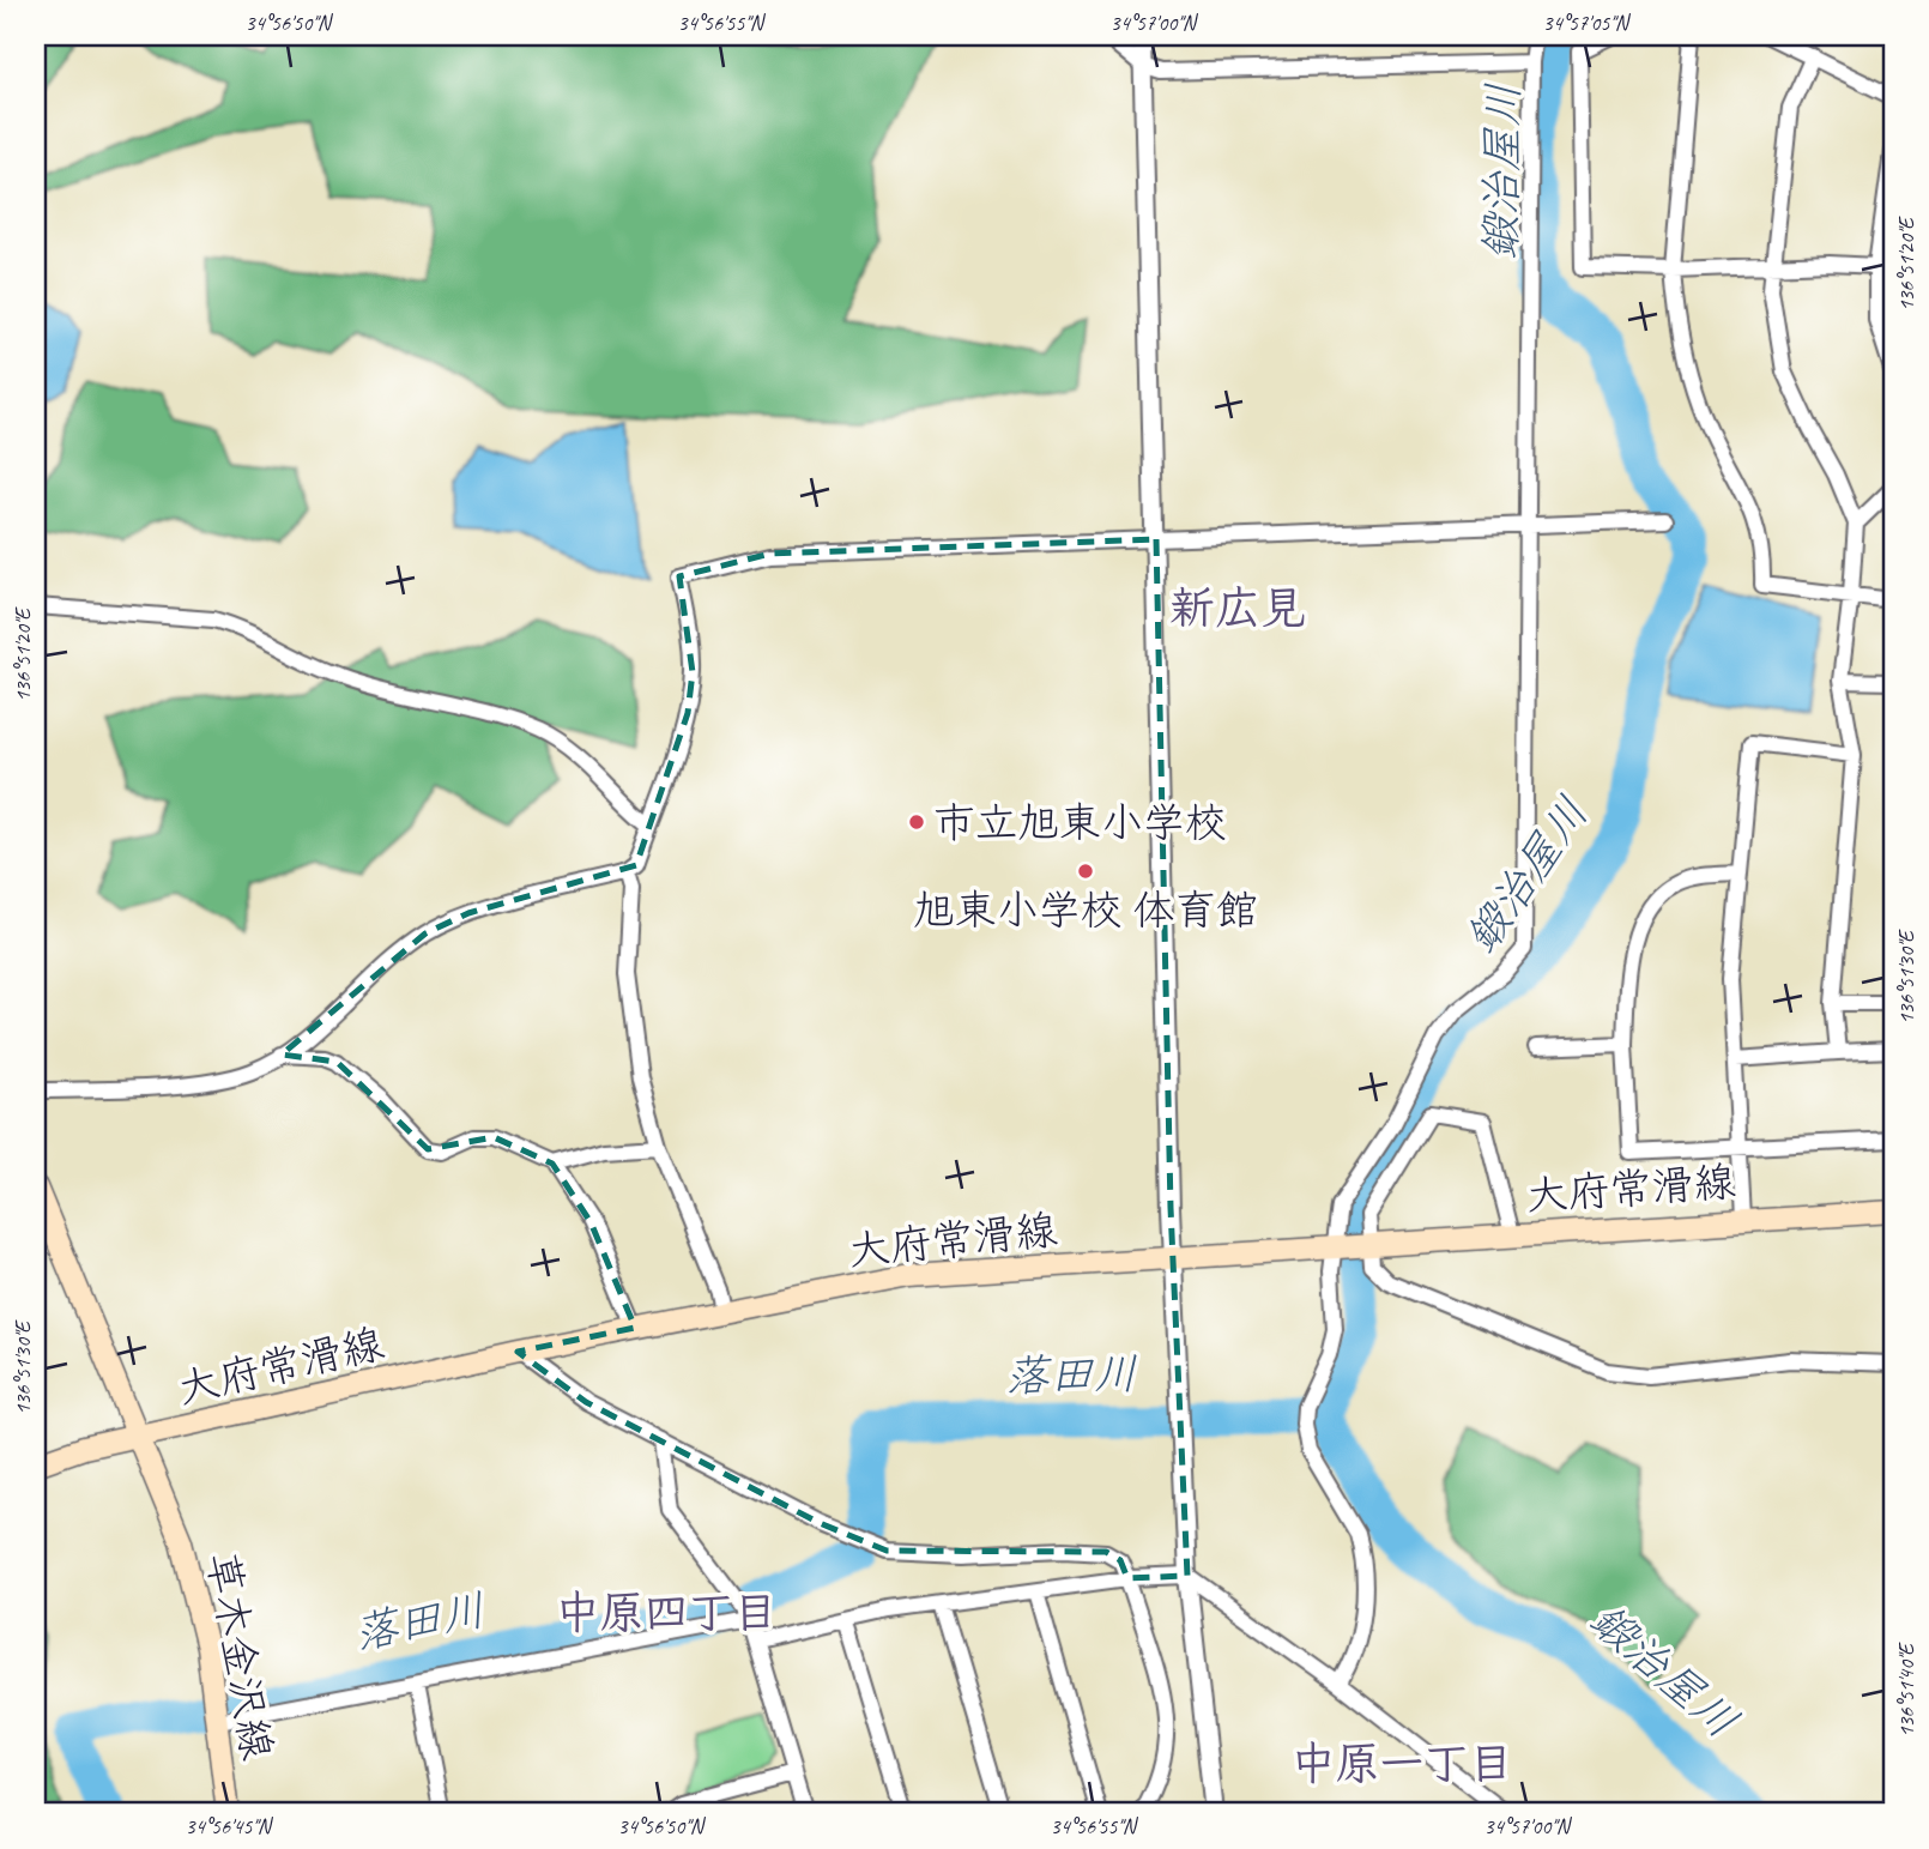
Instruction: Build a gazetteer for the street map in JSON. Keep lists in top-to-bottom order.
{
  "streets": {
    "main road": ["大府常滑線", "草木金沢線"]
  },
  "crossings": [
    ["大府常滑線", "草木金沢線"]
  ],
  "districts": ["新広見", "中原四丁目", "中原一丁目"],
  "water": ["鍛治屋川", "落田川"],
  "places": ["市立旭東小学校", "旭東小学校 体育館"],
  "coordinates": [
    "34°56'50\"N",
    "34°56'55\"N",
    "34°57'00\"N",
    "34°57'05\"N",
    "136°51'20\"E",
    "136°51'30\"E",
    "136°51'40\"E",
    "34°56'45\"N"
  ]
}
